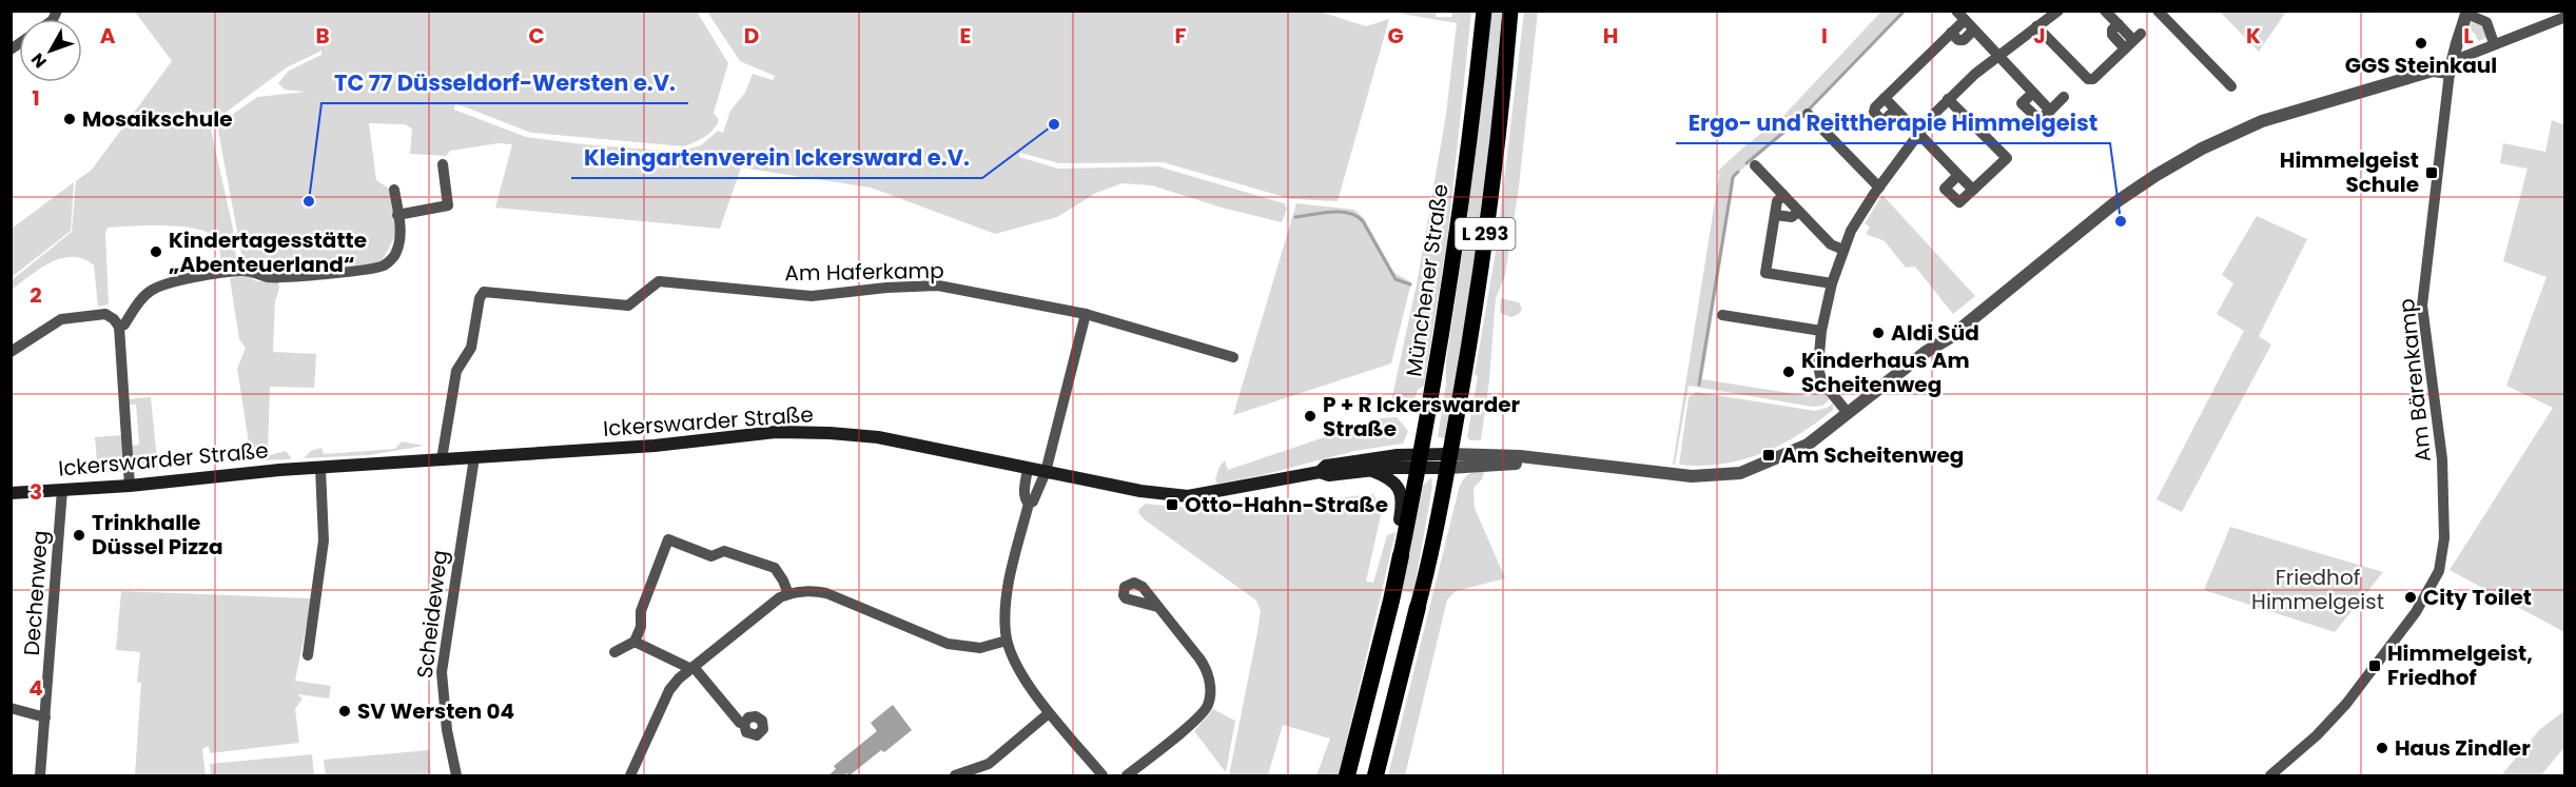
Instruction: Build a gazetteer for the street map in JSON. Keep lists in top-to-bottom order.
{
  "streets": {
    "highway": ["L 293", "Münchener Straße"],
    "main road": ["Ickerswarder Straße"],
    "street": [
      "Am Haferkamp",
      "Am Bärenkamp",
      "Dechenweg",
      "Scheideweg"
    ]
  },
  "crossings": [
    ["L 293", "Ickerswarder Straße"],
    ["Am Haferkamp", "Ickerswarder Straße"],
    ["Münchener Straße", "Ickerswarder Straße"],
    ["Am Bärenkamp", "Ickerswarder Straße"],
    ["Ickerswarder Straße", "Dechenweg"],
    ["Ickerswarder Straße", "Scheideweg"]
  ],
  "parks": ["Friedhof Himmelgeist"],
  "places": {
    "other": [
      "GGS Steinkaul",
      "Mosaikschule",
      "Kleingartenverein Ickersward e.V.",
      "TC 77 Düsseldorf-Wersten e.V.",
      "Ergo- und Reittherapie Himmelgeist",
      "Kindertagesstätte „Abenteuerland“",
      "Aldi Süd",
      "Kinderhaus Am Scheitenweg",
      "P + R Ickerswarder Straße",
      "Trinkhalle Düssel Pizza",
      "City Toilet",
      "SV Wersten 04",
      "Haus Zindler"
    ],
    "transit": [
      "Himmelgeist Schule",
      "Am Scheitenweg",
      "Otto-Hahn-Straße",
      "Himmelgeist, Friedhof"
    ]
  },
  "north": "bottom left",
  "grid": {
    "columns": [
      "A",
      "B",
      "C",
      "D",
      "E",
      "F",
      "G",
      "H",
      "I",
      "J",
      "K",
      "L"
    ],
    "rows": [
      "1",
      "2",
      "3",
      "4"
    ]
  }
}
